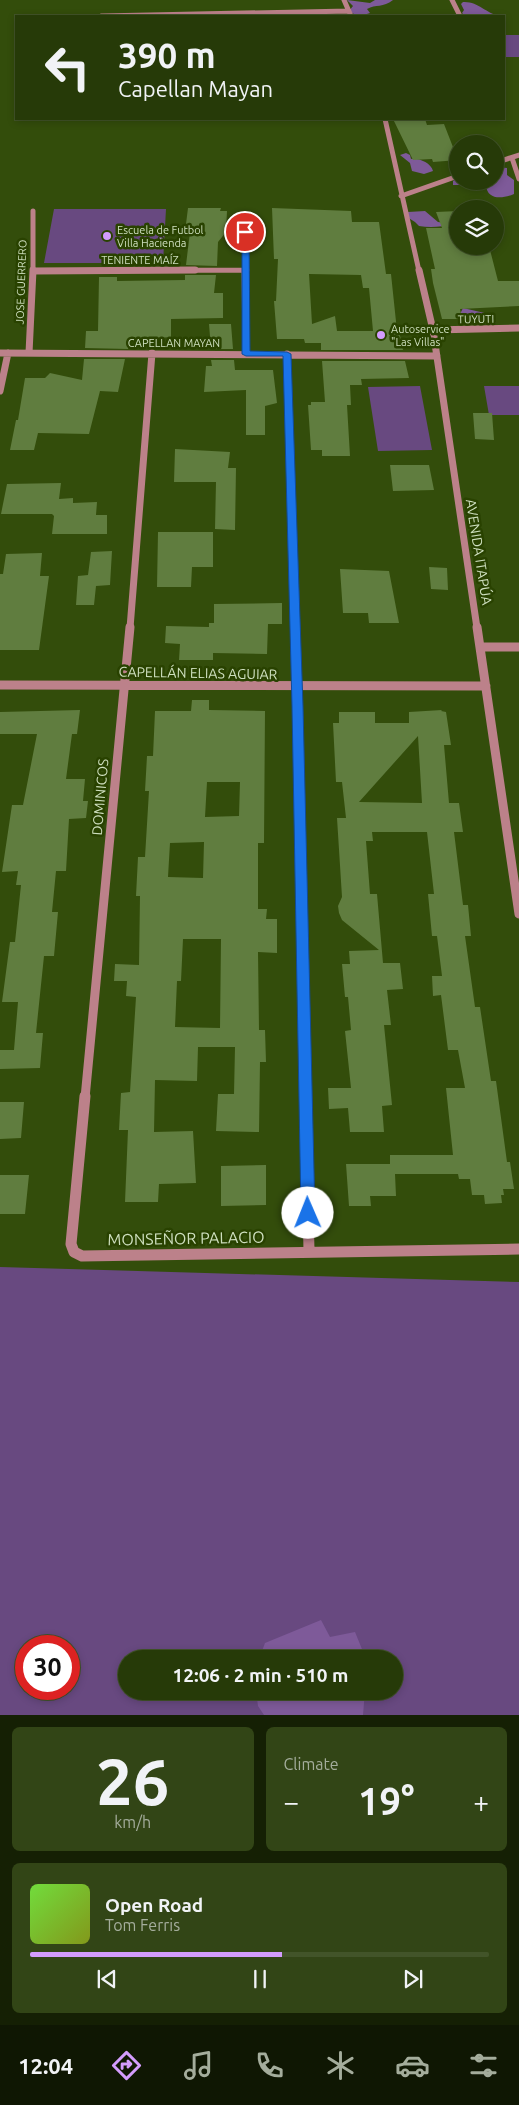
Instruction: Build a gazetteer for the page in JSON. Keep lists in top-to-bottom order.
{
  "streets": {
    "street": [
      "TENIENTE MAÍZ",
      "JOSE GUERRERO",
      "TUYUTI",
      "CAPELLAN MAYAN",
      "AVENIDA ITAPÚA",
      "CAPELLÁN ELIAS AGUIAR",
      "DOMINICOS",
      "MONSEÑOR PALACIO"
    ]
  },
  "crossings": [
    ["TENIENTE MAÍZ", "JOSE GUERRERO"],
    ["JOSE GUERRERO", "CAPELLAN MAYAN"],
    ["TUYUTI", "AVENIDA ITAPÚA"],
    ["CAPELLAN MAYAN", "AVENIDA ITAPÚA"],
    ["CAPELLAN MAYAN", "DOMINICOS"],
    ["AVENIDA ITAPÚA", "CAPELLÁN ELIAS AGUIAR"],
    ["CAPELLÁN ELIAS AGUIAR", "DOMINICOS"],
    ["DOMINICOS", "MONSEÑOR PALACIO"]
  ],
  "places": ["Escuela de Futbol Villa Hacienda", "Autoservice \"Las Villas\""],
  "page": {
    "turn": ["390 m", "Capellan Mayan"],
    "limit": "30",
    "trip": "12:06 · 2 min · 510 m",
    "tile": [
      ["26", "km/h"],
      "Climate"
    ],
    "heat": ["−", "19°", "+"],
    "song": ["Open Road", "Tom Ferris"],
    "tabs": "12:04"
  }
}
